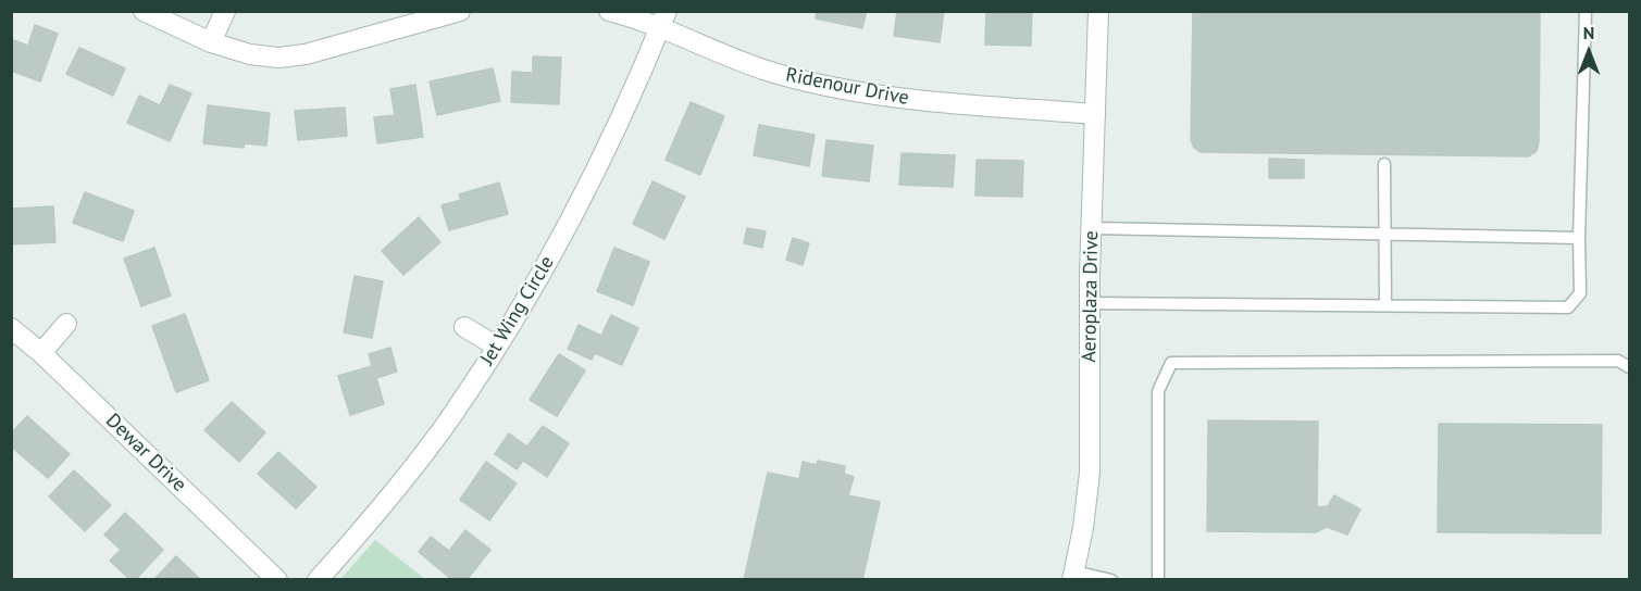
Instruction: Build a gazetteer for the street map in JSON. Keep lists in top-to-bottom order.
{
  "streets": {
    "street": [
      "Ridenour Drive",
      "Aeroplaza Drive",
      "Jet Wing Circle",
      "Dewar Drive"
    ]
  },
  "crossings": [
    ["Ridenour Drive", "Aeroplaza Drive"],
    ["Ridenour Drive", "Jet Wing Circle"]
  ],
  "north": "top"
}
